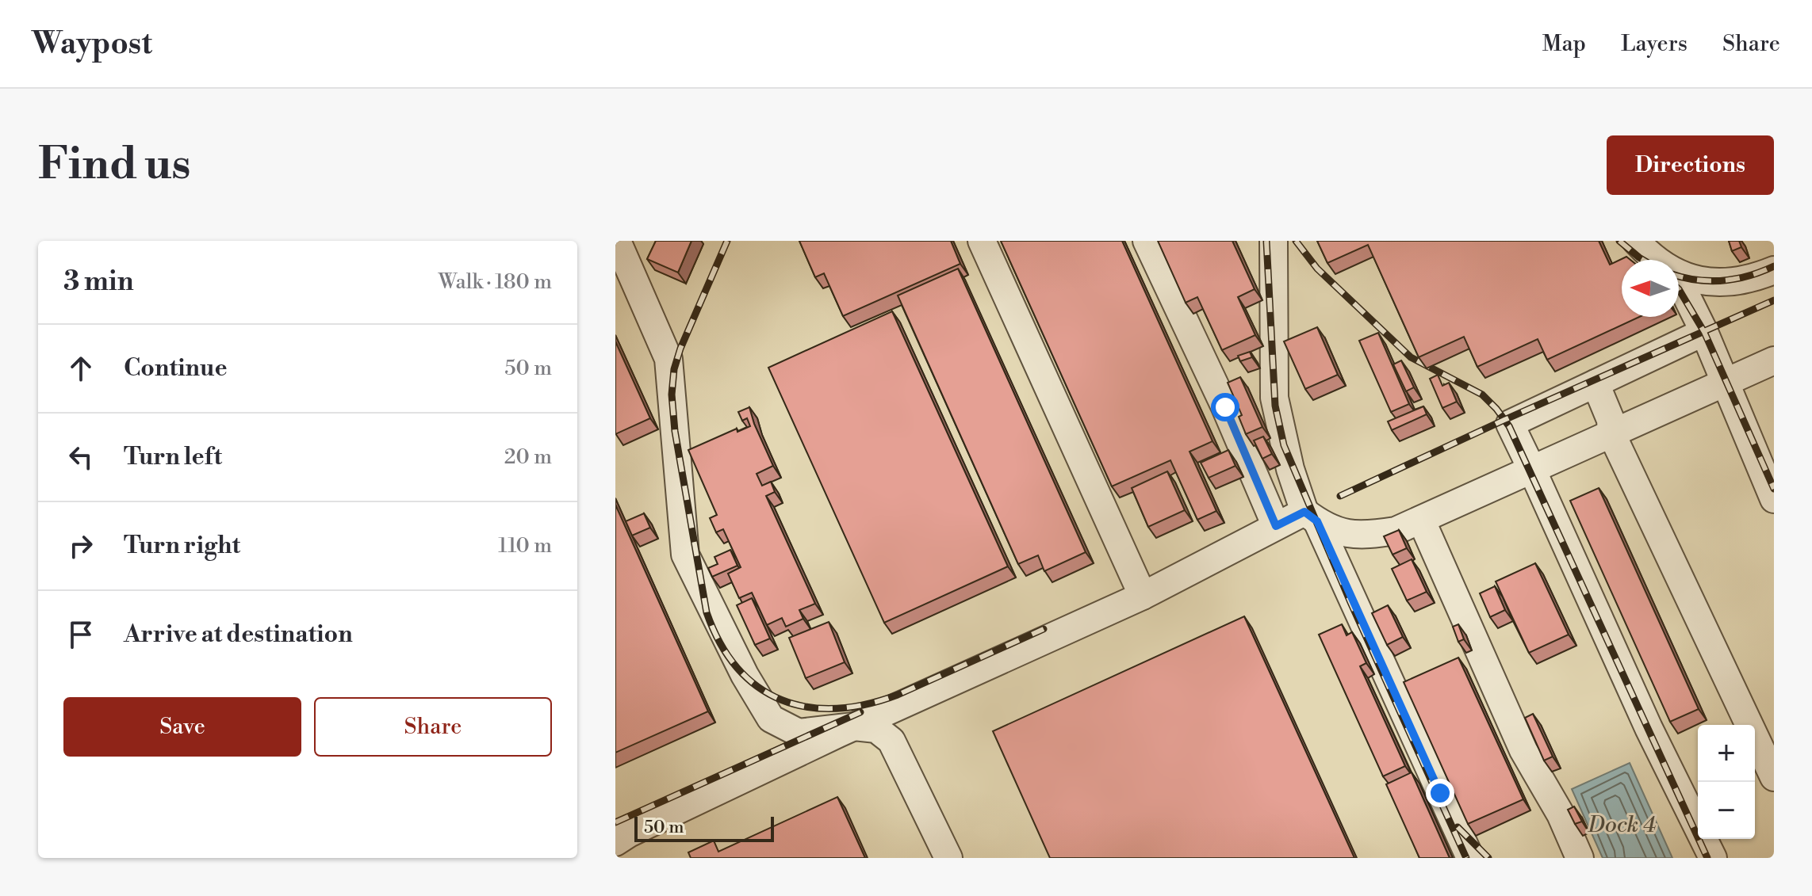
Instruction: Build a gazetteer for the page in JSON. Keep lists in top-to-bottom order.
{
  "water": ["Dock 4"],
  "scale_bar": "50 m",
  "north": "left",
  "page": {
    "header": "Waypost",
    "nav": ["Map", "Layers", "Share"],
    "buttons": [
      "Directions",
      ["Save", "Share"]
    ],
    "title": "Find us",
    "heading": ["3 min", "Walk · 180 m"],
    "list": [
      ["Continue", "50 m"],
      ["Turn left", "20 m"],
      ["Turn right", "110 m"],
      "Arrive at destination"
    ],
    "map_buttons": ["+", "−"],
    "scale": "50 m"
  }
}
